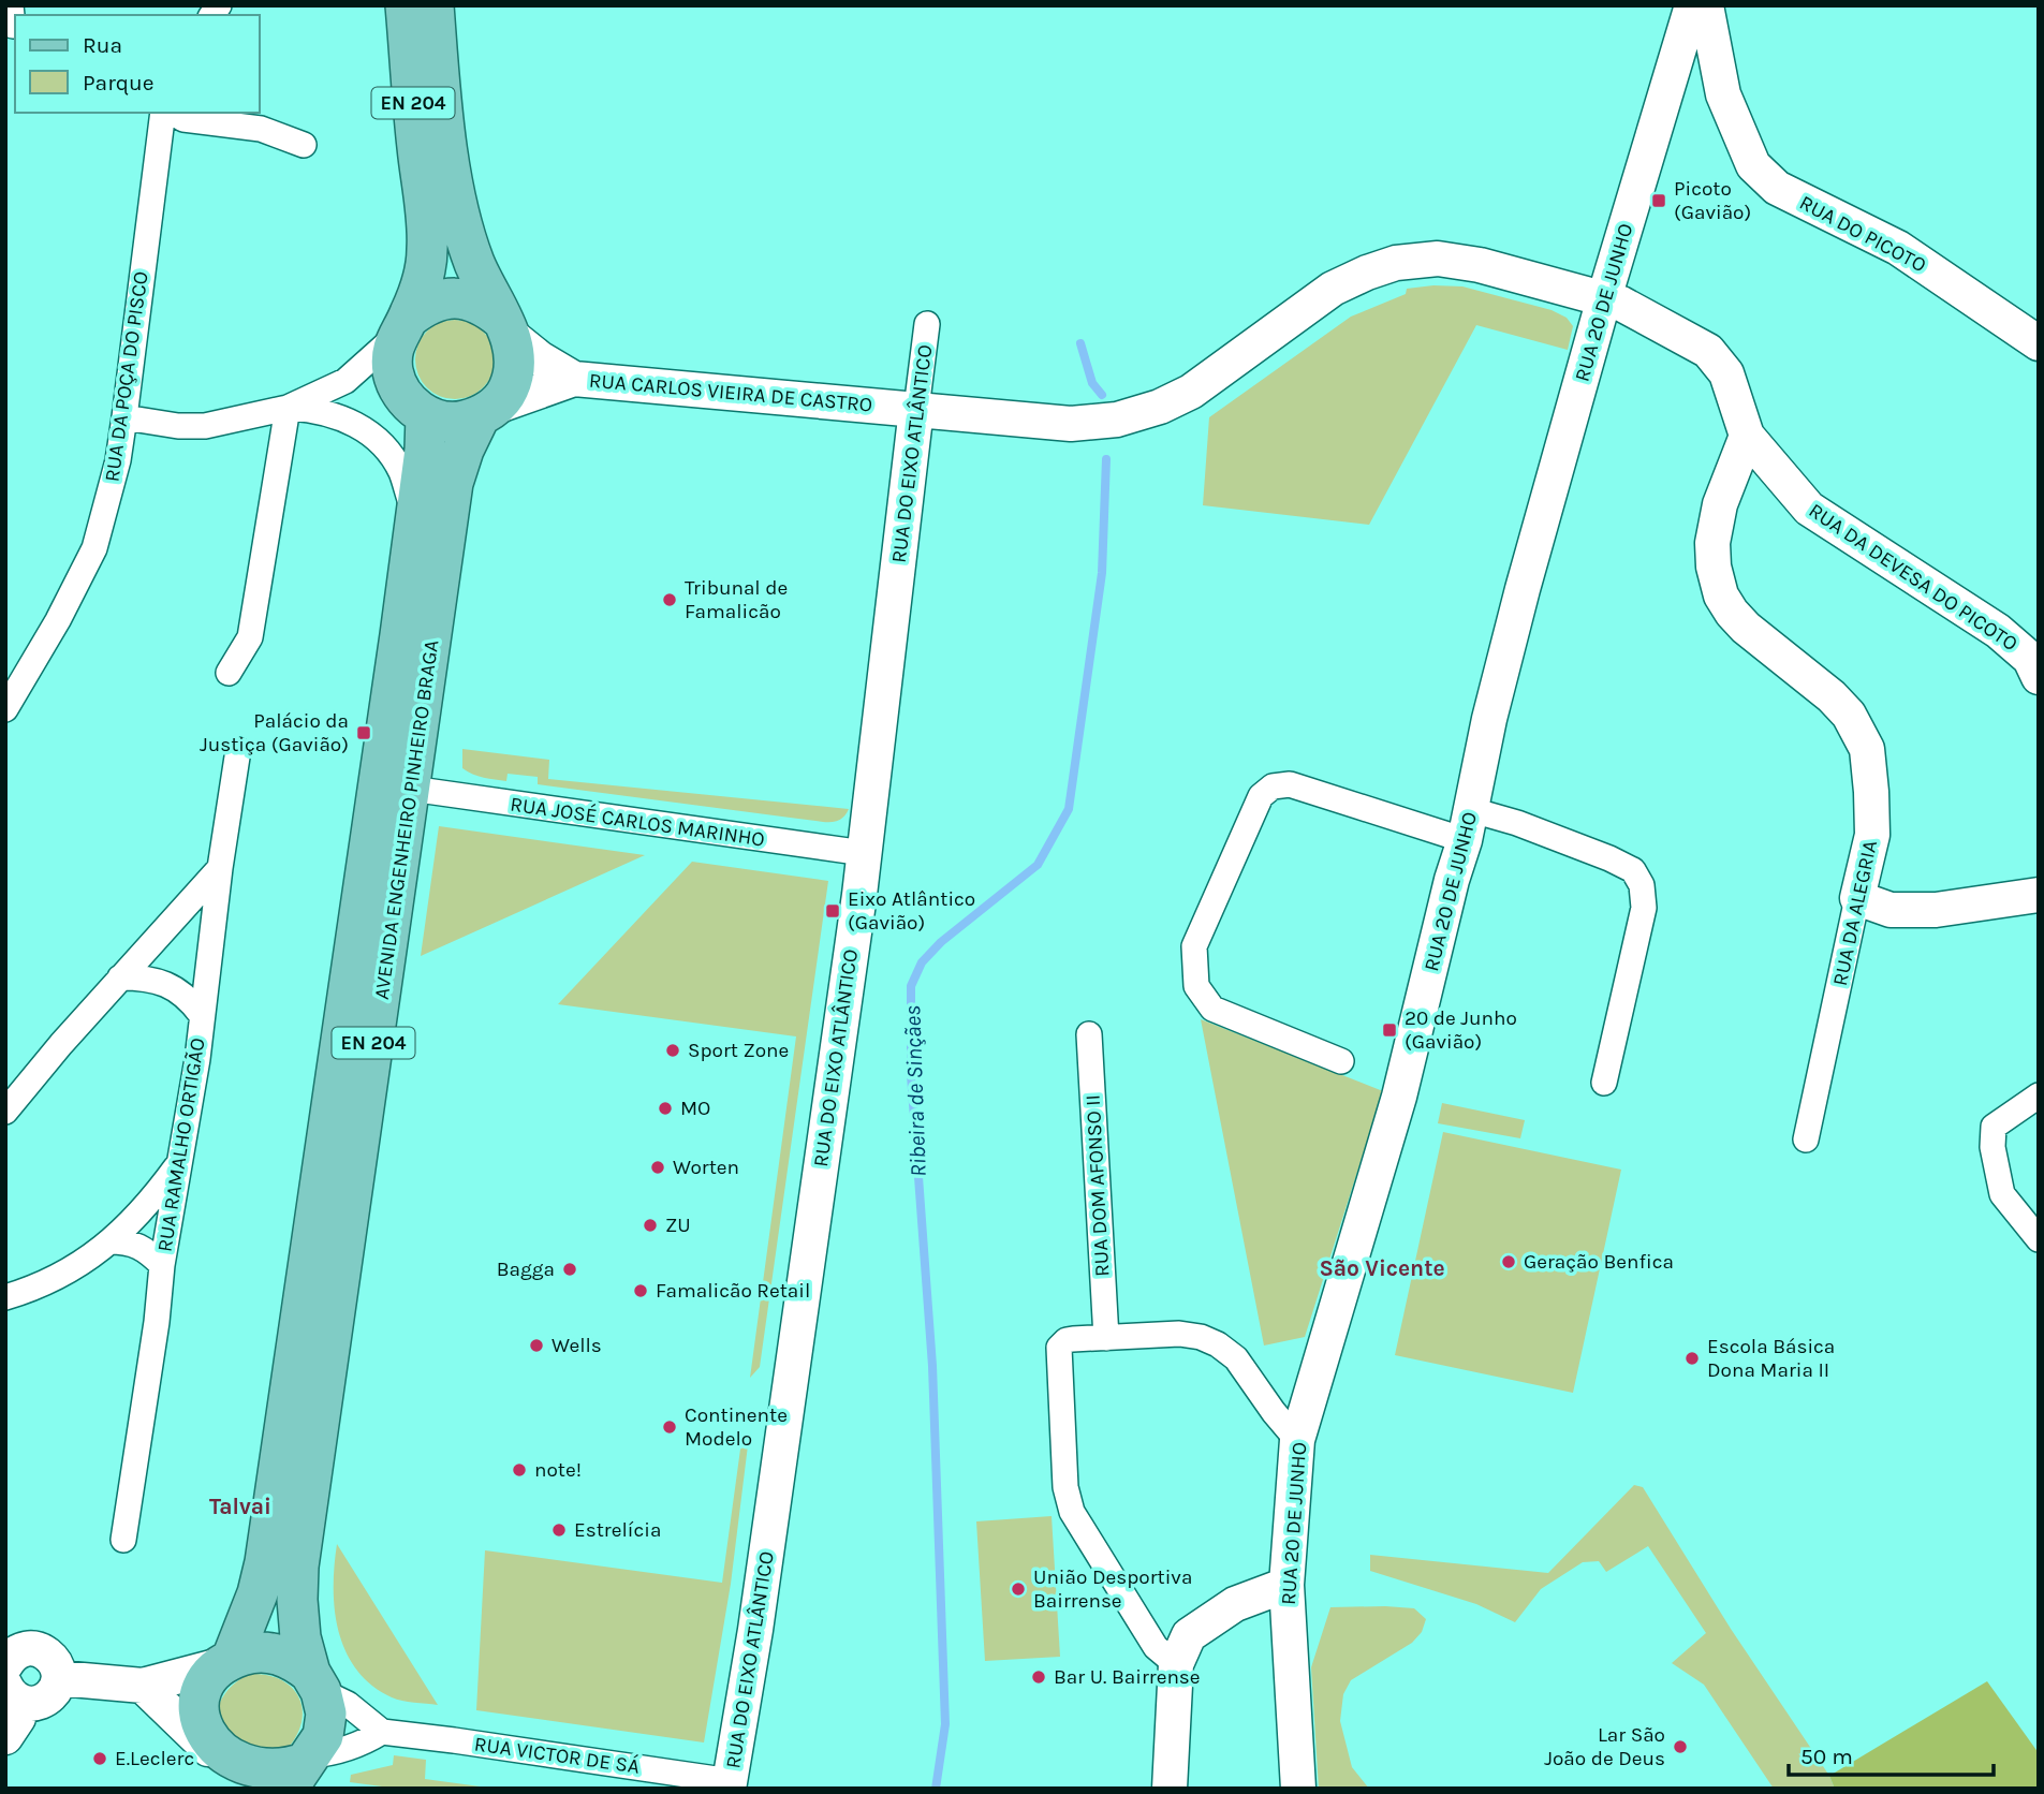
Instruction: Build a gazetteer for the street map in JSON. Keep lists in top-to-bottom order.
{
  "streets": {
    "main road": ["EN 204", "AVENIDA ENGENHEIRO PINHEIRO BRAGA"],
    "street": [
      "RUA DO PICOTO",
      "RUA 20 DE JUNHO",
      "RUA DA POÇA DO PISCO",
      "RUA CARLOS VIEIRA DE CASTRO",
      "RUA DO EIXO ATLÂNTICO",
      "RUA DA DEVESA DO PICOTO",
      "RUA JOSÉ CARLOS MARINHO",
      "RUA DA ALEGRIA",
      "RUA RAMALHO ORTIGÃO",
      "RUA DOM AFONSO II",
      "RUA VICTOR DE SÁ"
    ]
  },
  "crossings": [
    ["EN 204", "RUA CARLOS VIEIRA DE CASTRO"],
    ["EN 204", "AVENIDA ENGENHEIRO PINHEIRO BRAGA"],
    ["RUA DO PICOTO", "RUA 20 DE JUNHO"],
    ["RUA 20 DE JUNHO", "RUA CARLOS VIEIRA DE CASTRO"],
    ["RUA 20 DE JUNHO", "RUA DA DEVESA DO PICOTO"],
    ["RUA CARLOS VIEIRA DE CASTRO", "RUA DO EIXO ATLÂNTICO"],
    ["RUA CARLOS VIEIRA DE CASTRO", "RUA DA DEVESA DO PICOTO"],
    ["RUA CARLOS VIEIRA DE CASTRO", "AVENIDA ENGENHEIRO PINHEIRO BRAGA"],
    ["RUA DO EIXO ATLÂNTICO", "RUA JOSÉ CARLOS MARINHO"],
    ["RUA DO EIXO ATLÂNTICO", "RUA VICTOR DE SÁ"],
    ["RUA DA DEVESA DO PICOTO", "RUA DA ALEGRIA"],
    ["AVENIDA ENGENHEIRO PINHEIRO BRAGA", "RUA JOSÉ CARLOS MARINHO"]
  ],
  "districts": ["São Vicente", "Talvai"],
  "water": ["Ribeira de Sinçães"],
  "places": {
    "transit": [
      "Picoto (Gavião)",
      "Palácio da Justiça (Gavião)",
      "Eixo Atlântico (Gavião)",
      "20 de Junho (Gavião)"
    ],
    "other": [
      "Tribunal de Famalicão",
      "Sport Zone",
      "MO",
      "Worten",
      "ZU",
      "Geração Benfica",
      "Bagga",
      "Famalicão Retail",
      "Wells",
      "Escola Básica Dona Maria II",
      "Continente Modelo",
      "note!",
      "Estrelícia",
      "União Desportiva Bairrense",
      "Bar U. Bairrense",
      "Lar São João de Deus",
      "E.Leclerc"
    ]
  },
  "legend": ["Rua", "Parque"],
  "scale_bar": "50 m"
}
